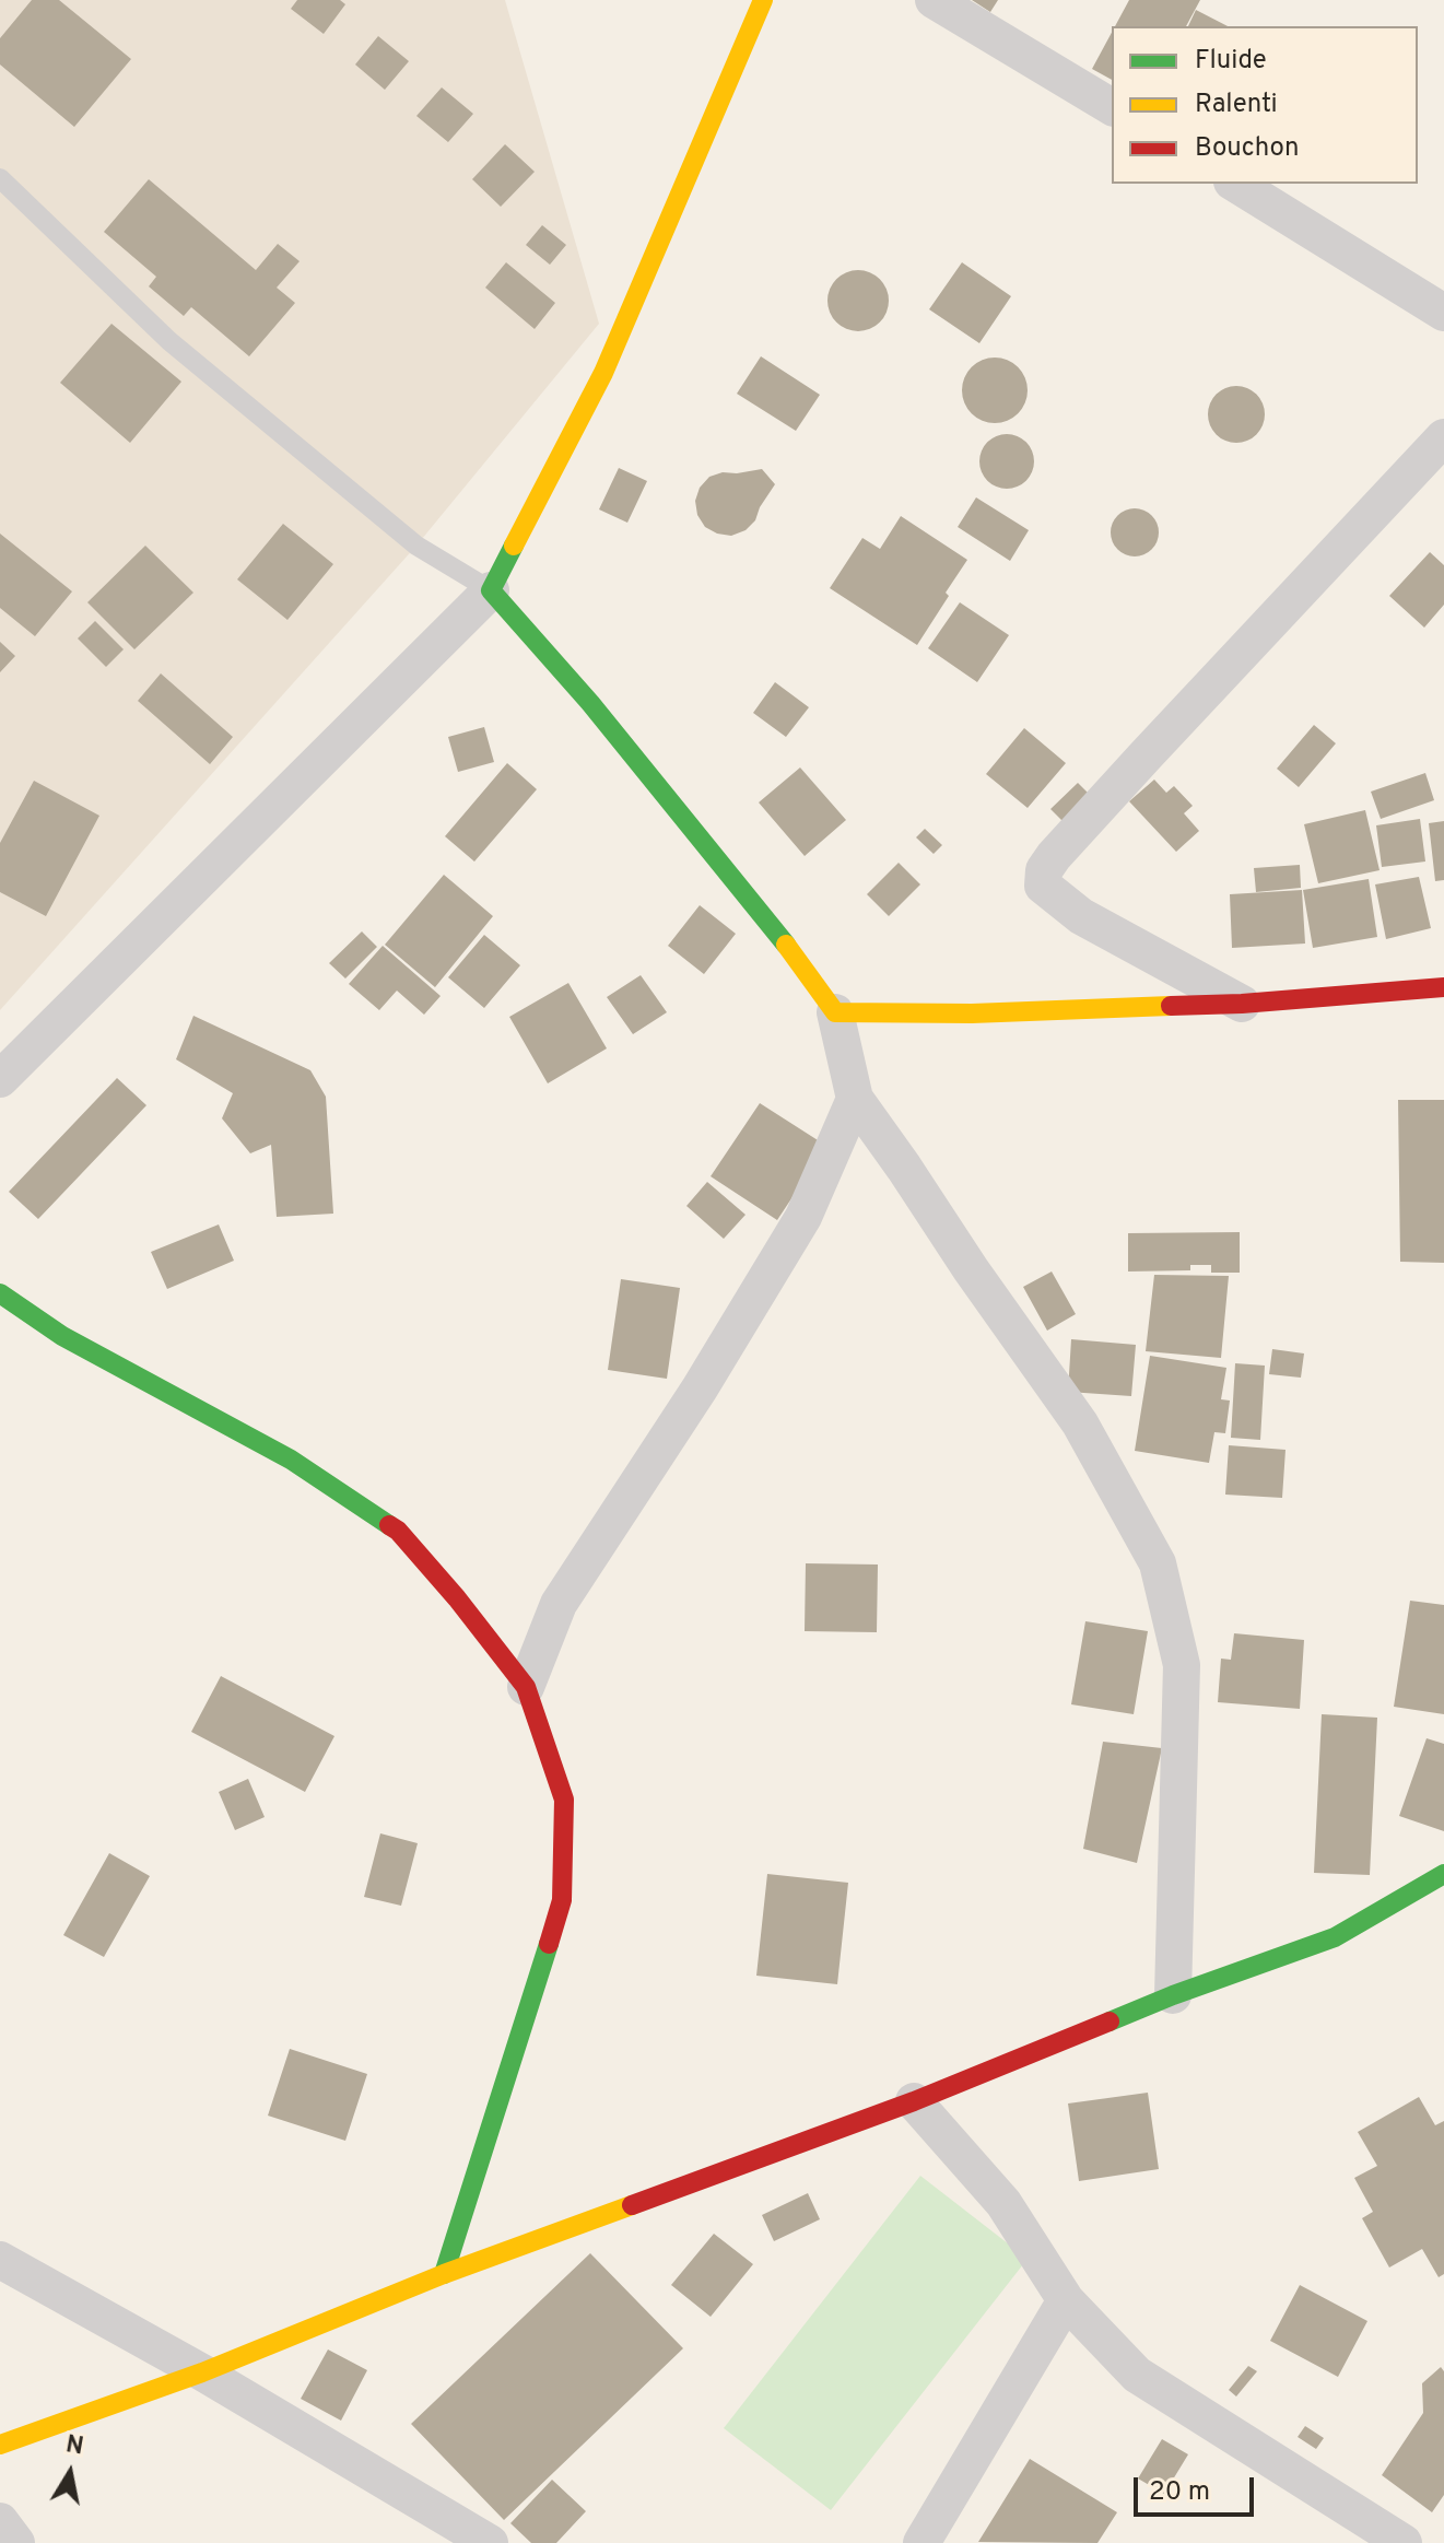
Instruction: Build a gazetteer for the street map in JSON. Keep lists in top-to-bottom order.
{
  "legend": ["Fluide", "Ralenti", "Bouchon"],
  "scale_bar": "20 m",
  "north": "top"
}
